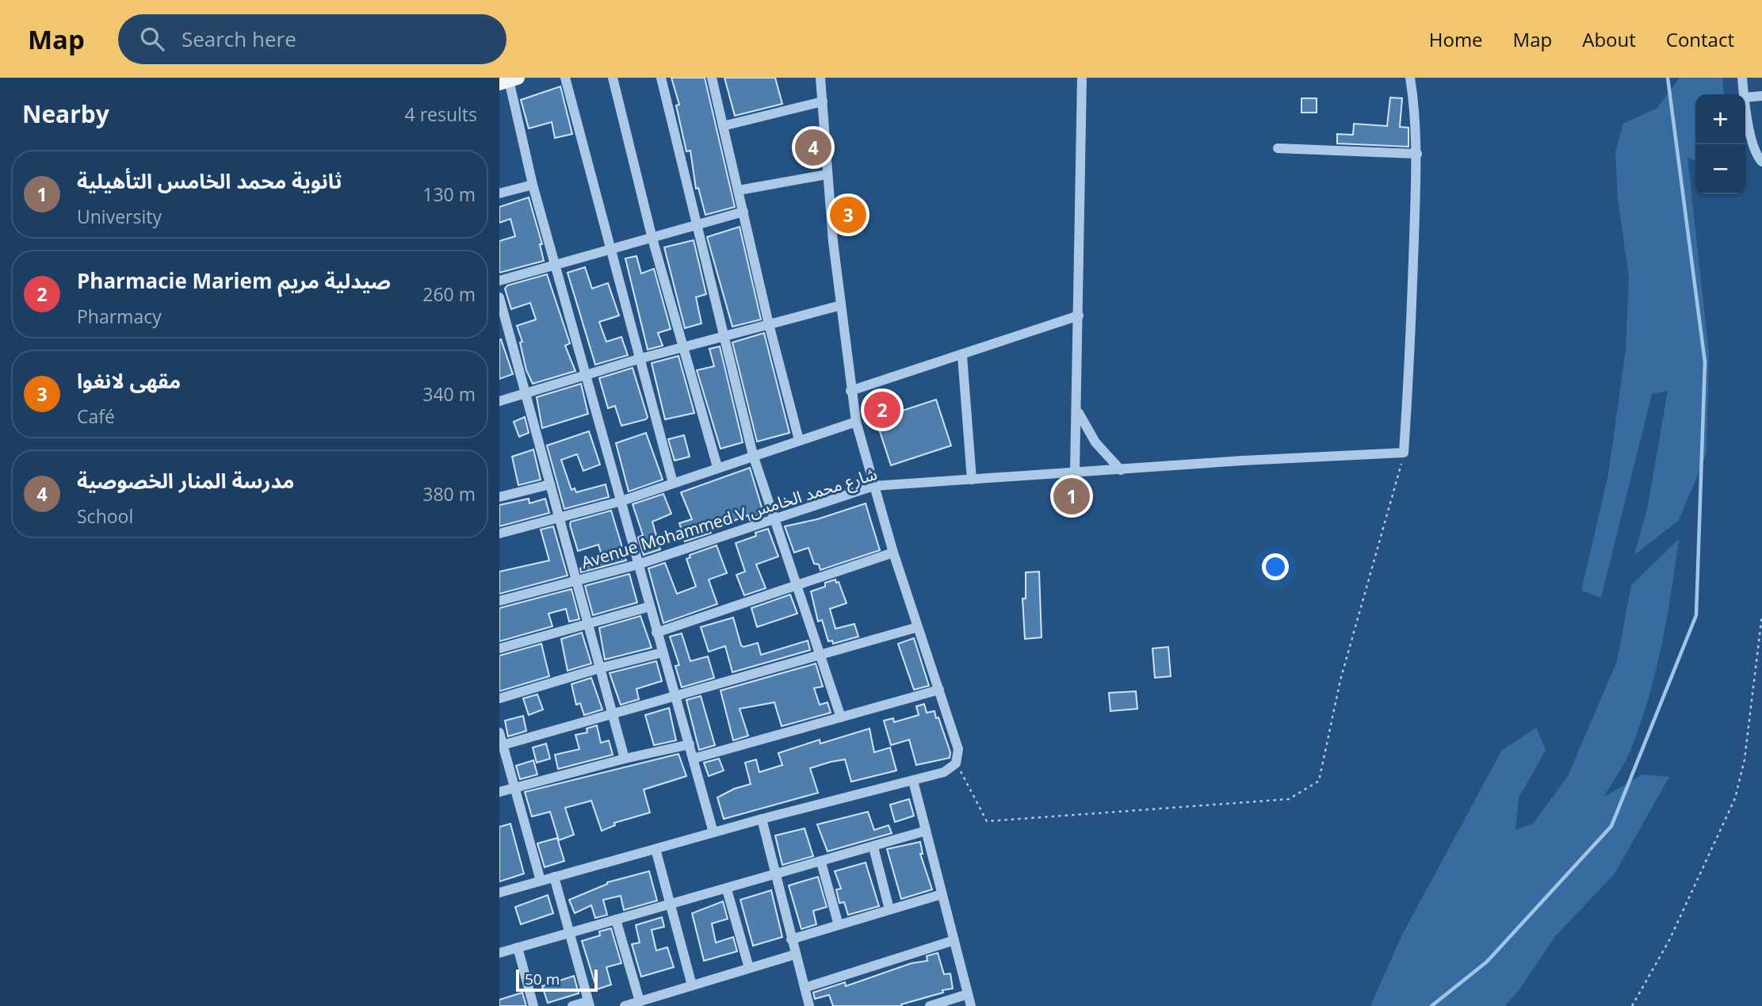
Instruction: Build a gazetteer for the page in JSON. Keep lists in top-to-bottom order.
{
  "streets": {
    "street": ["Avenue Mohammed V شارع محمد الخامس"]
  },
  "scale_bar": "50 m",
  "page": {
    "header": "Map",
    "search": "Search here",
    "nav": [
      "Home",
      "Map",
      "About",
      "Contact"
    ],
    "heading": ["Nearby", "4 results"],
    "map_buttons": ["+", "−"],
    "pins": [
      "4",
      "3",
      "2",
      "1"
    ],
    "list": [
      {
        "mark": "1",
        "name": "ثانوية محمد الخامس التأهيلية",
        "note": "University",
        "value": "130 m"
      },
      {
        "mark": "2",
        "name": "Pharmacie Mariem صيدلية مريم",
        "note": "Pharmacy",
        "value": "260 m"
      },
      {
        "mark": "3",
        "name": "مقهى لانغوا",
        "note": "Café",
        "value": "340 m"
      },
      {
        "mark": "4",
        "name": "مدرسة المنار الخصوصية",
        "note": "School",
        "value": "380 m"
      }
    ],
    "scale": "50 m"
  }
}
